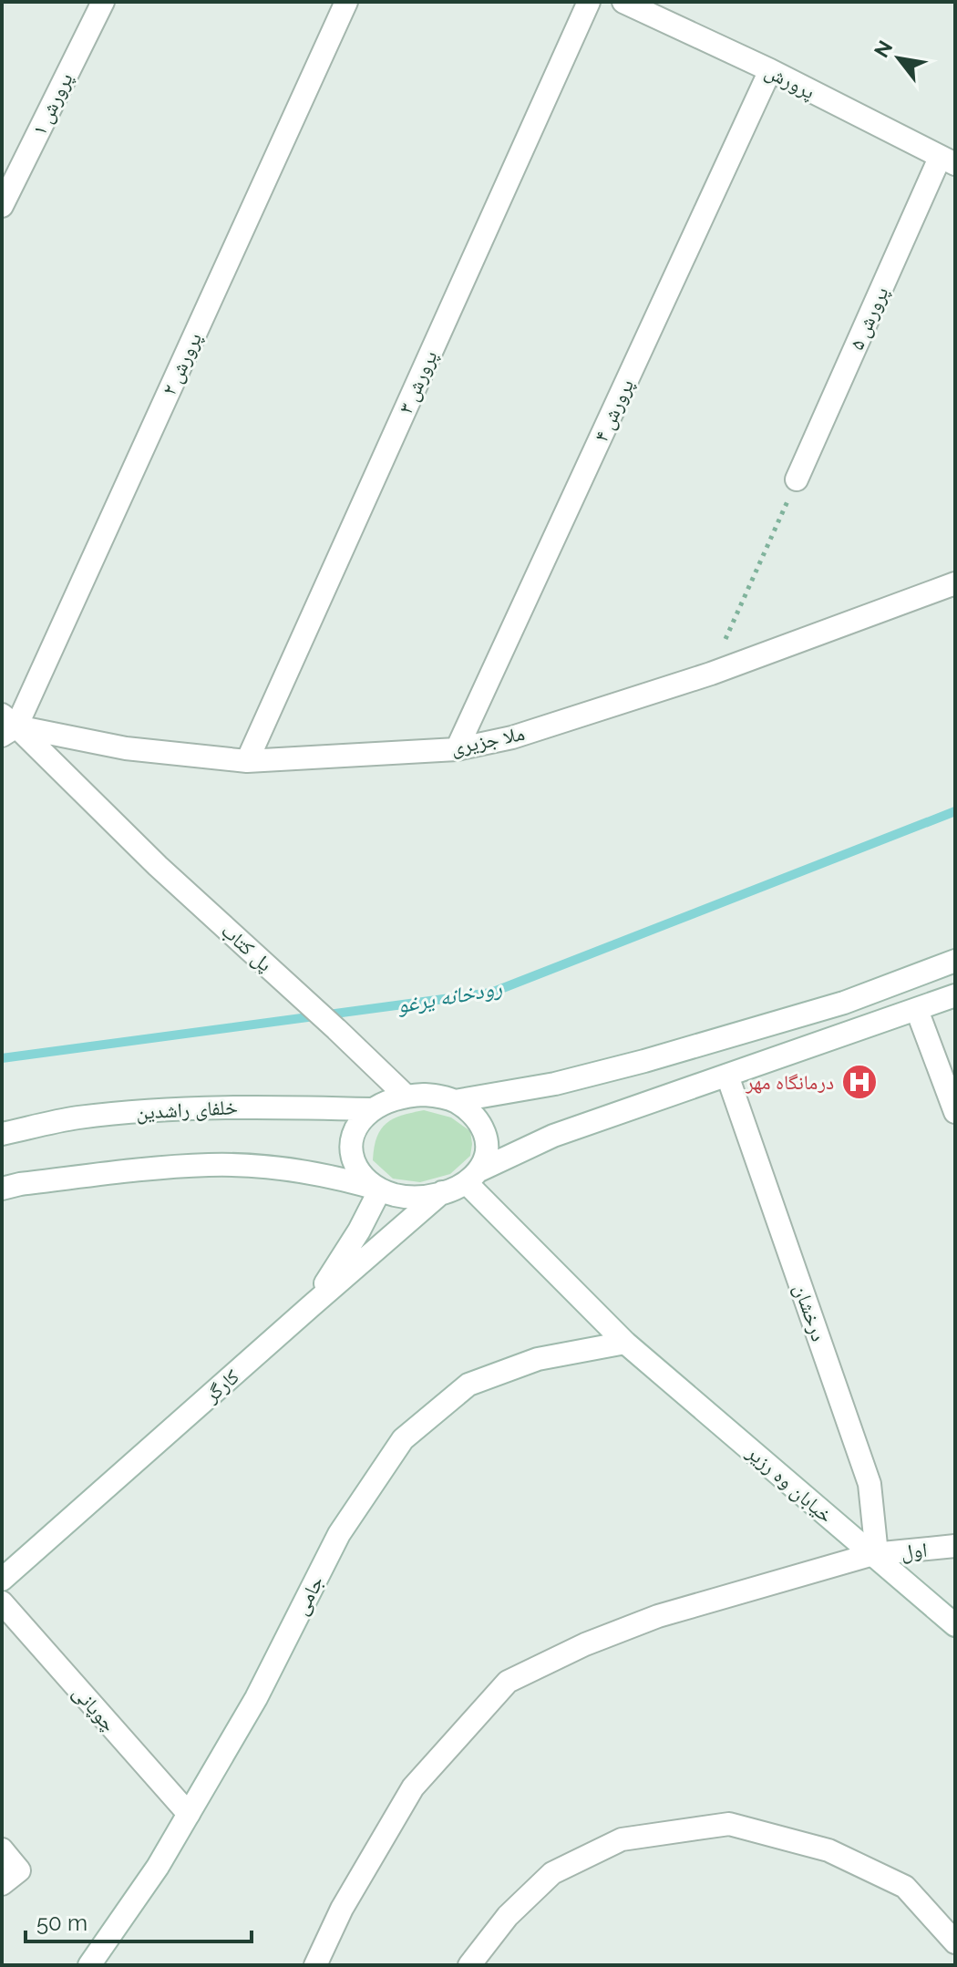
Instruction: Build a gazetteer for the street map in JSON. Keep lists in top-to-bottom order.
{
  "streets": {
    "street": [
      "پرورش",
      "پرورش ۱",
      "پرورش ۵",
      "پرورش ۲",
      "پرورش ۳",
      "پرورش ۴",
      "ملا جزیری",
      "پل کتاب",
      "خلفای راشدین",
      "درخشان",
      "کارگر",
      "خیابان وه رزیر",
      "اول",
      "جامی",
      "چوپانی"
    ]
  },
  "crossings": [
    ["پرورش", "پرورش ۵"],
    ["پرورش", "پرورش ۴"],
    ["پرورش ۲", "ملا جزیری"],
    ["پرورش ۲", "پل کتاب"],
    ["پرورش ۳", "ملا جزیری"],
    ["پرورش ۴", "ملا جزیری"],
    ["ملا جزیری", "پل کتاب"],
    ["پل کتاب", "خلفای راشدین"],
    ["پل کتاب", "کارگر"],
    ["پل کتاب", "خیابان وه رزیر"],
    ["خلفای راشدین", "کارگر"],
    ["خلفای راشدین", "خیابان وه رزیر"],
    ["درخشان", "خیابان وه رزیر"],
    ["درخشان", "اول"],
    ["کارگر", "خیابان وه رزیر"],
    ["خیابان وه رزیر", "اول"],
    ["خیابان وه رزیر", "جامی"],
    ["جامی", "چوپانی"]
  ],
  "water": ["رودخانه یرغو"],
  "places": {
    "hospital": ["درمانگاه مهر"]
  },
  "scale_bar": "50 m",
  "north": "top left"
}
